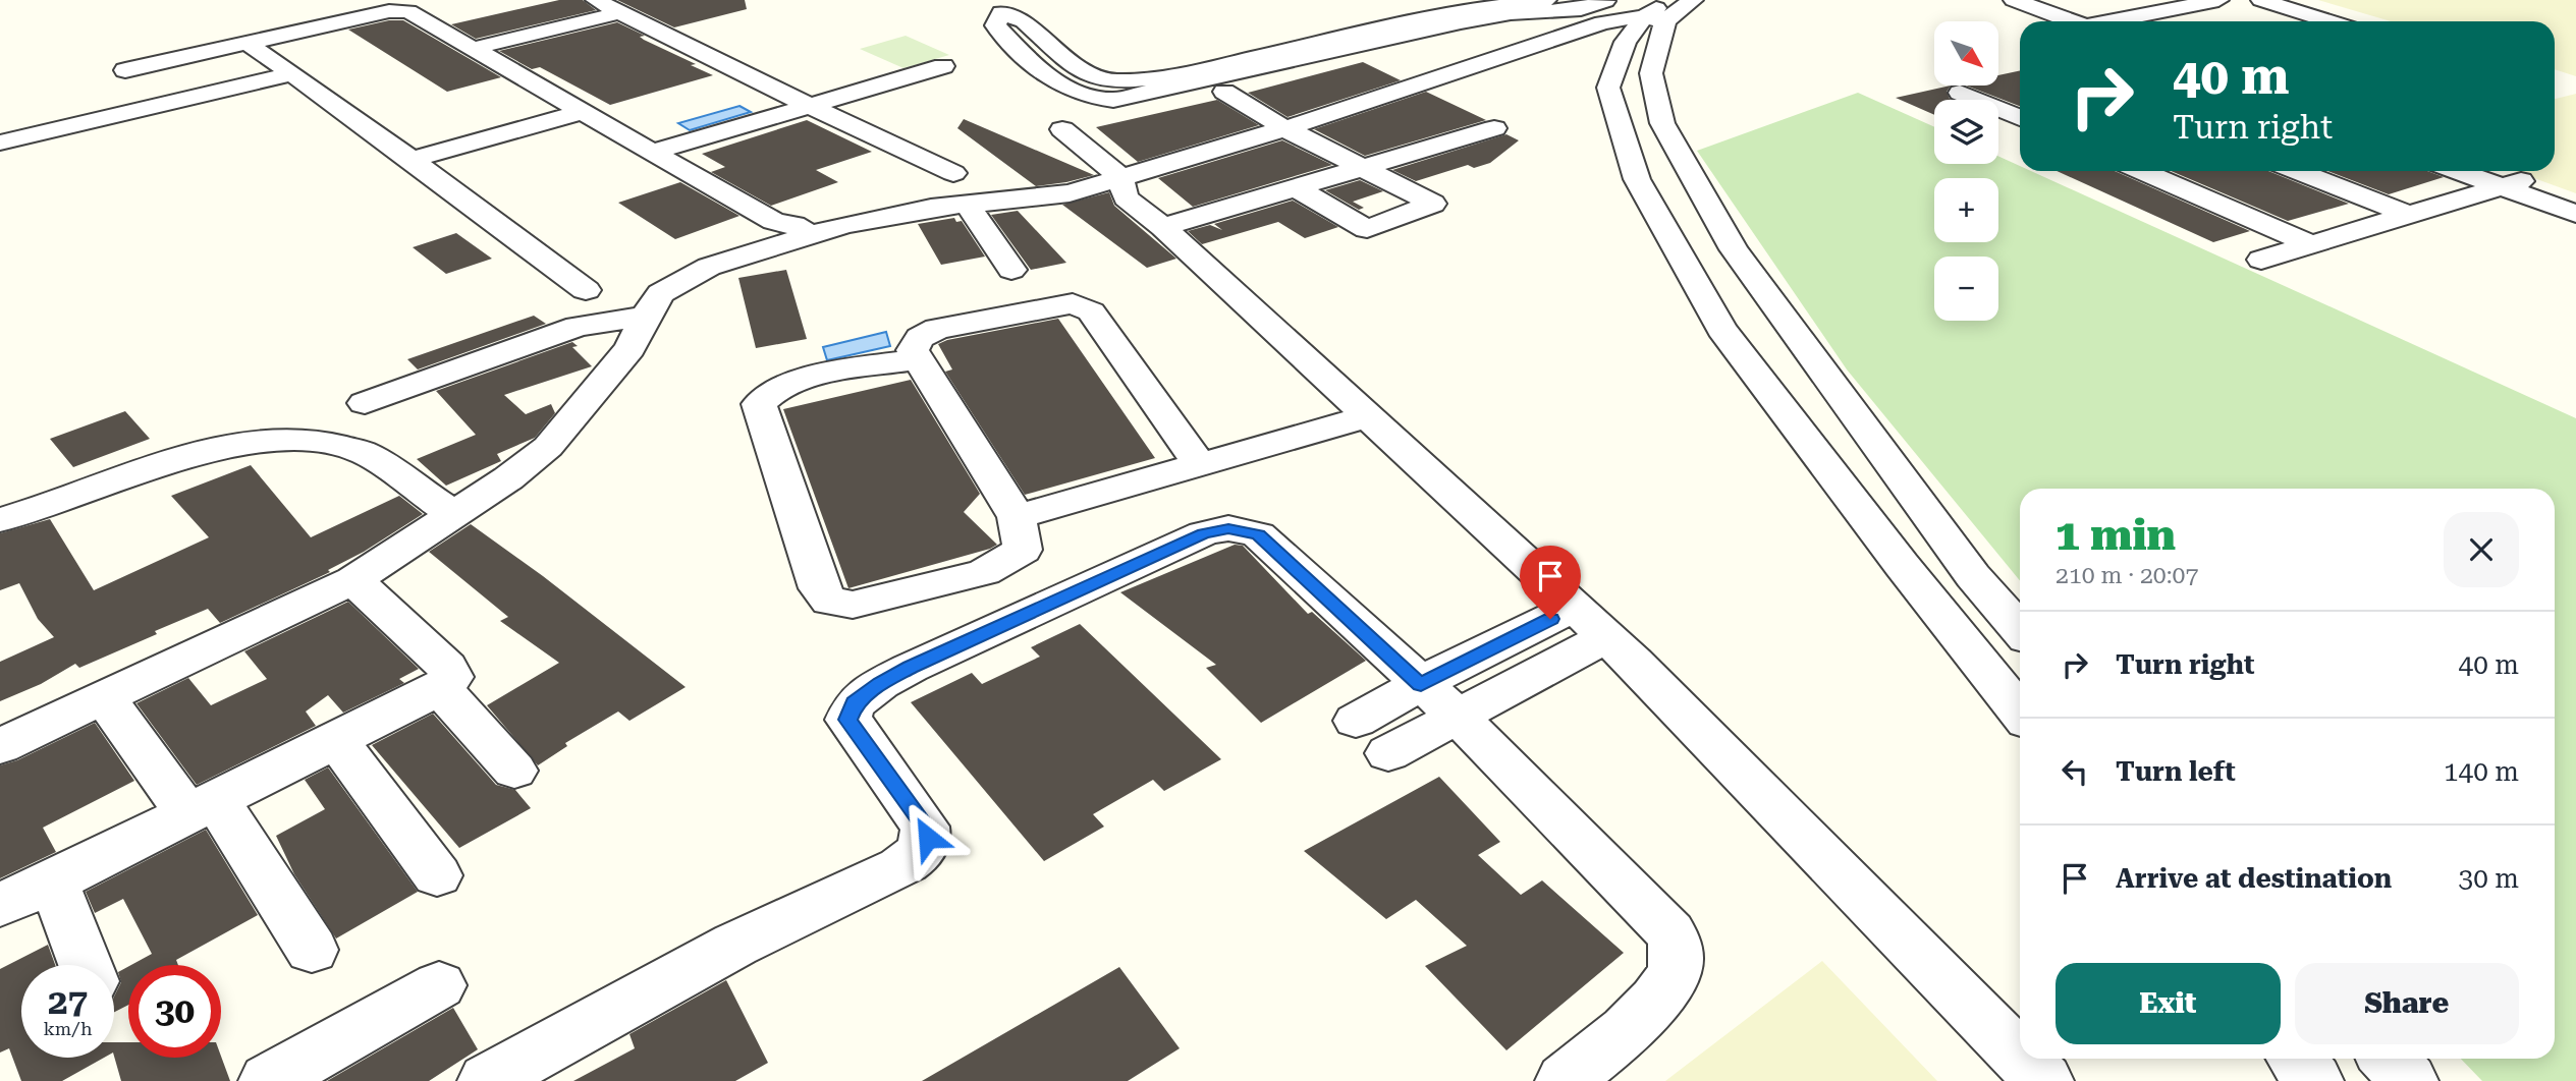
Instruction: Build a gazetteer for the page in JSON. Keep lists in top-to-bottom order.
{
  "north": "bottom right",
  "page": {
    "map_buttons": ["+", "−"],
    "turn": ["40 m", "Turn right"],
    "heading": ["1 min", "210 m · 20:07"],
    "list": [
      {
        "name": "Turn right",
        "value": "40 m"
      },
      {
        "name": "Turn left",
        "value": "140 m"
      },
      {
        "name": "Arrive at destination",
        "value": "30 m"
      }
    ],
    "buttons": ["Exit", "Share"],
    "speed": "27 km/h",
    "limit": "30"
  }
}
